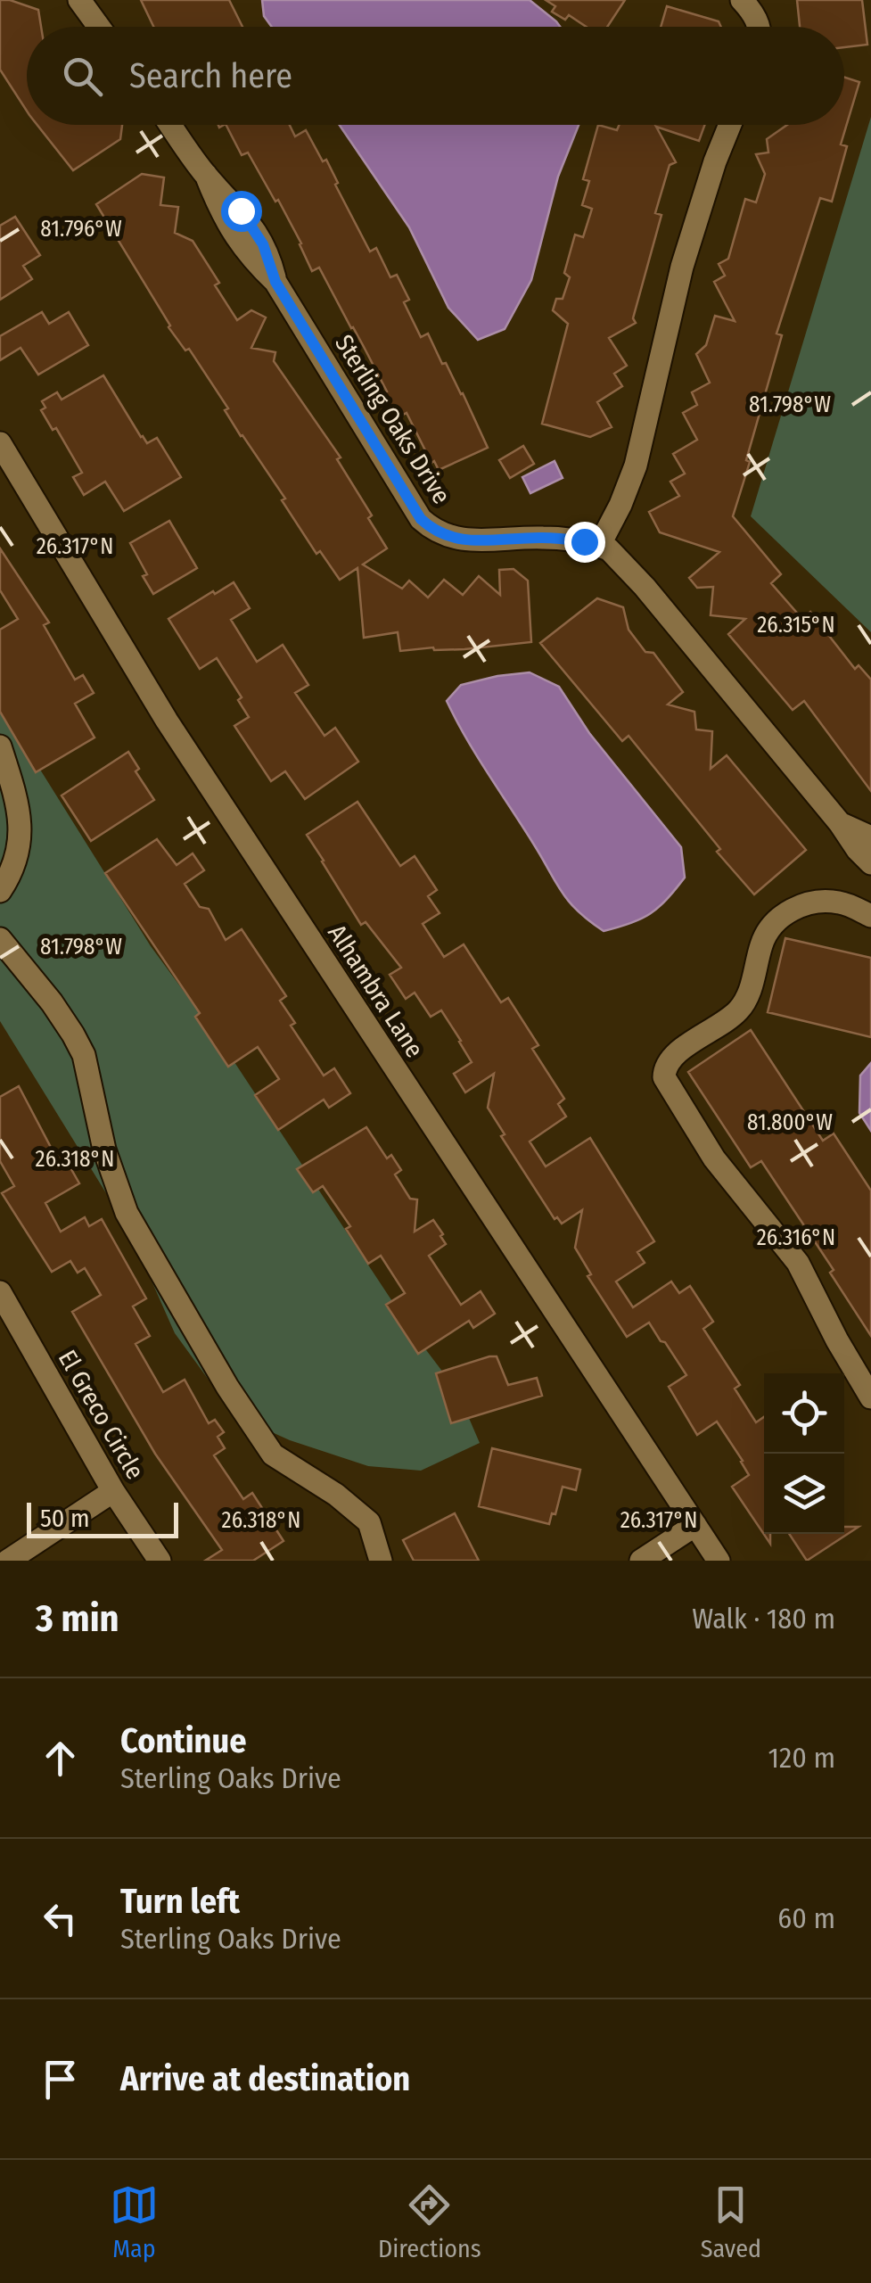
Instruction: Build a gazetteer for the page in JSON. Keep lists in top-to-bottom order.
{
  "streets": {
    "street": ["Sterling Oaks Drive", "Alhambra Lane", "El Greco Circle"]
  },
  "scale_bar": "50 m",
  "page": {
    "search": "Search here",
    "scale": "50 m",
    "heading": ["3 min", "Walk · 180 m"],
    "list": [
      ["Continue", "Sterling Oaks Drive", "120 m"],
      ["Turn left", "Sterling Oaks Drive", "60 m"],
      "Arrive at destination"
    ],
    "nav": ["Map", "Directions", "Saved"]
  },
  "coordinates": [
    "81.796°W",
    "81.798°W",
    "26.317°N",
    "26.315°N",
    "81.800°W",
    "26.318°N",
    "26.316°N"
  ]
}
